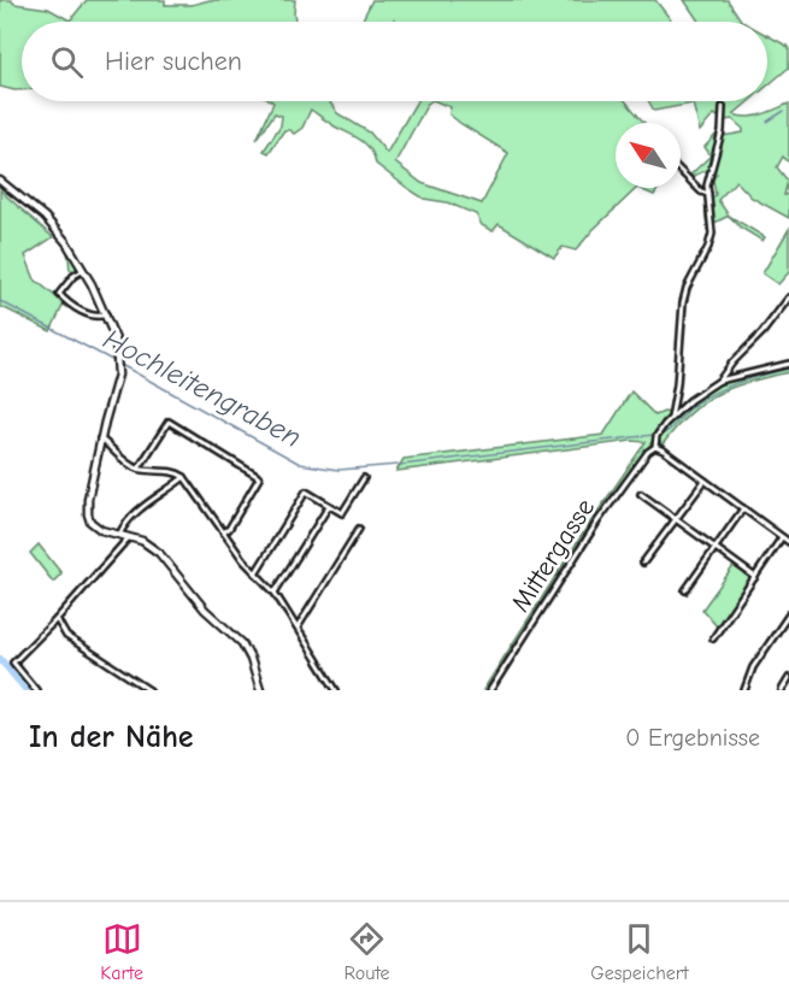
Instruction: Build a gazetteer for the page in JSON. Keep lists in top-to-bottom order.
{
  "streets": {
    "street": ["Mittergasse"]
  },
  "water": ["Hochleitengraben"],
  "north": "top left",
  "page": {
    "search": "Hier suchen",
    "heading": ["In der Nähe", "0 Ergebnisse"],
    "nav": ["Karte", "Route", "Gespeichert"]
  }
}
